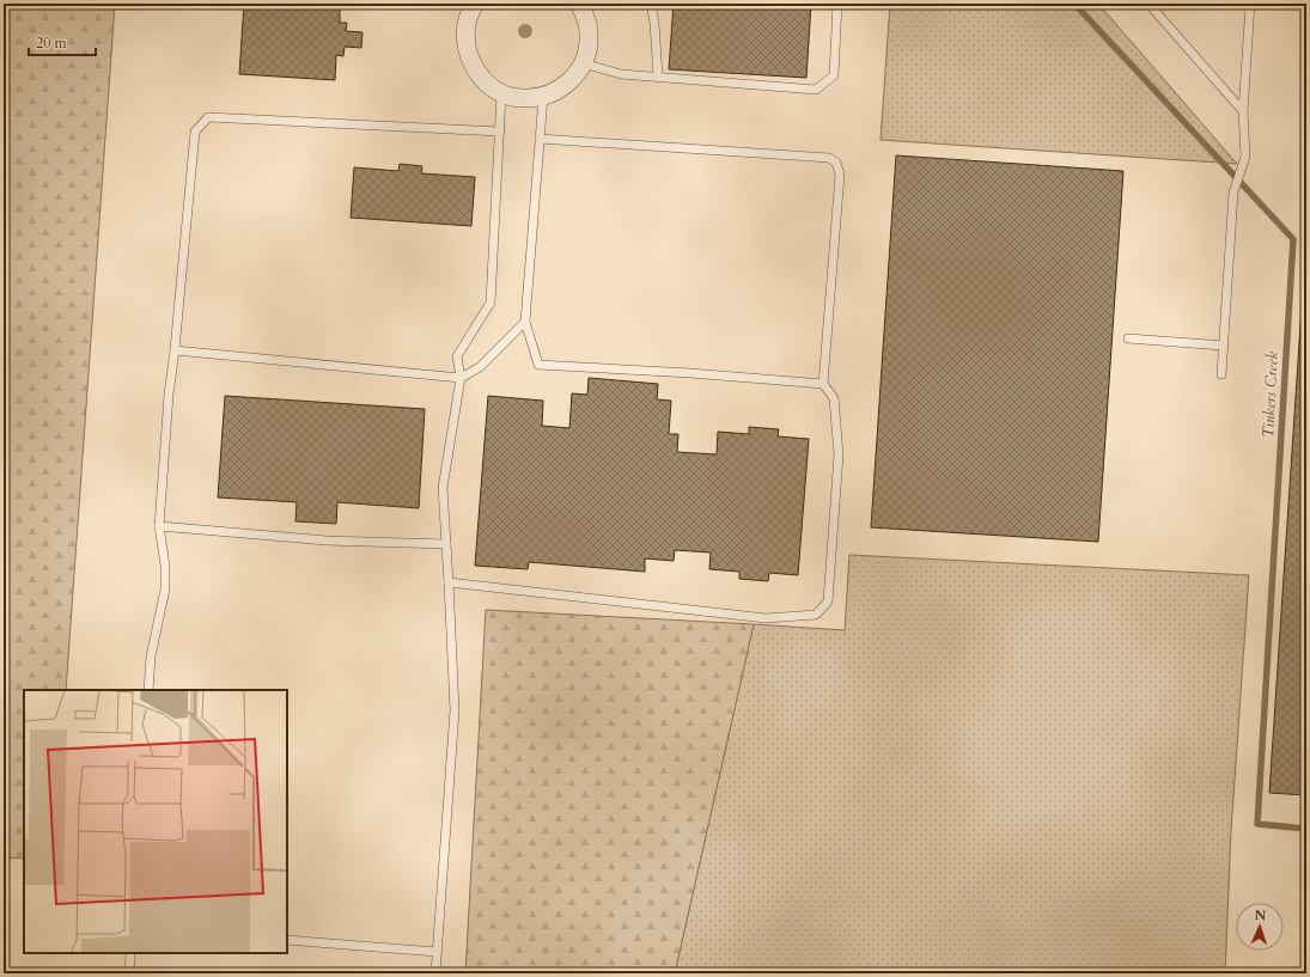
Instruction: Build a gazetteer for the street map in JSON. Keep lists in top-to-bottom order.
{
  "water": ["Tinkers Creek"],
  "scale_bar": "20 m",
  "north": "top"
}
